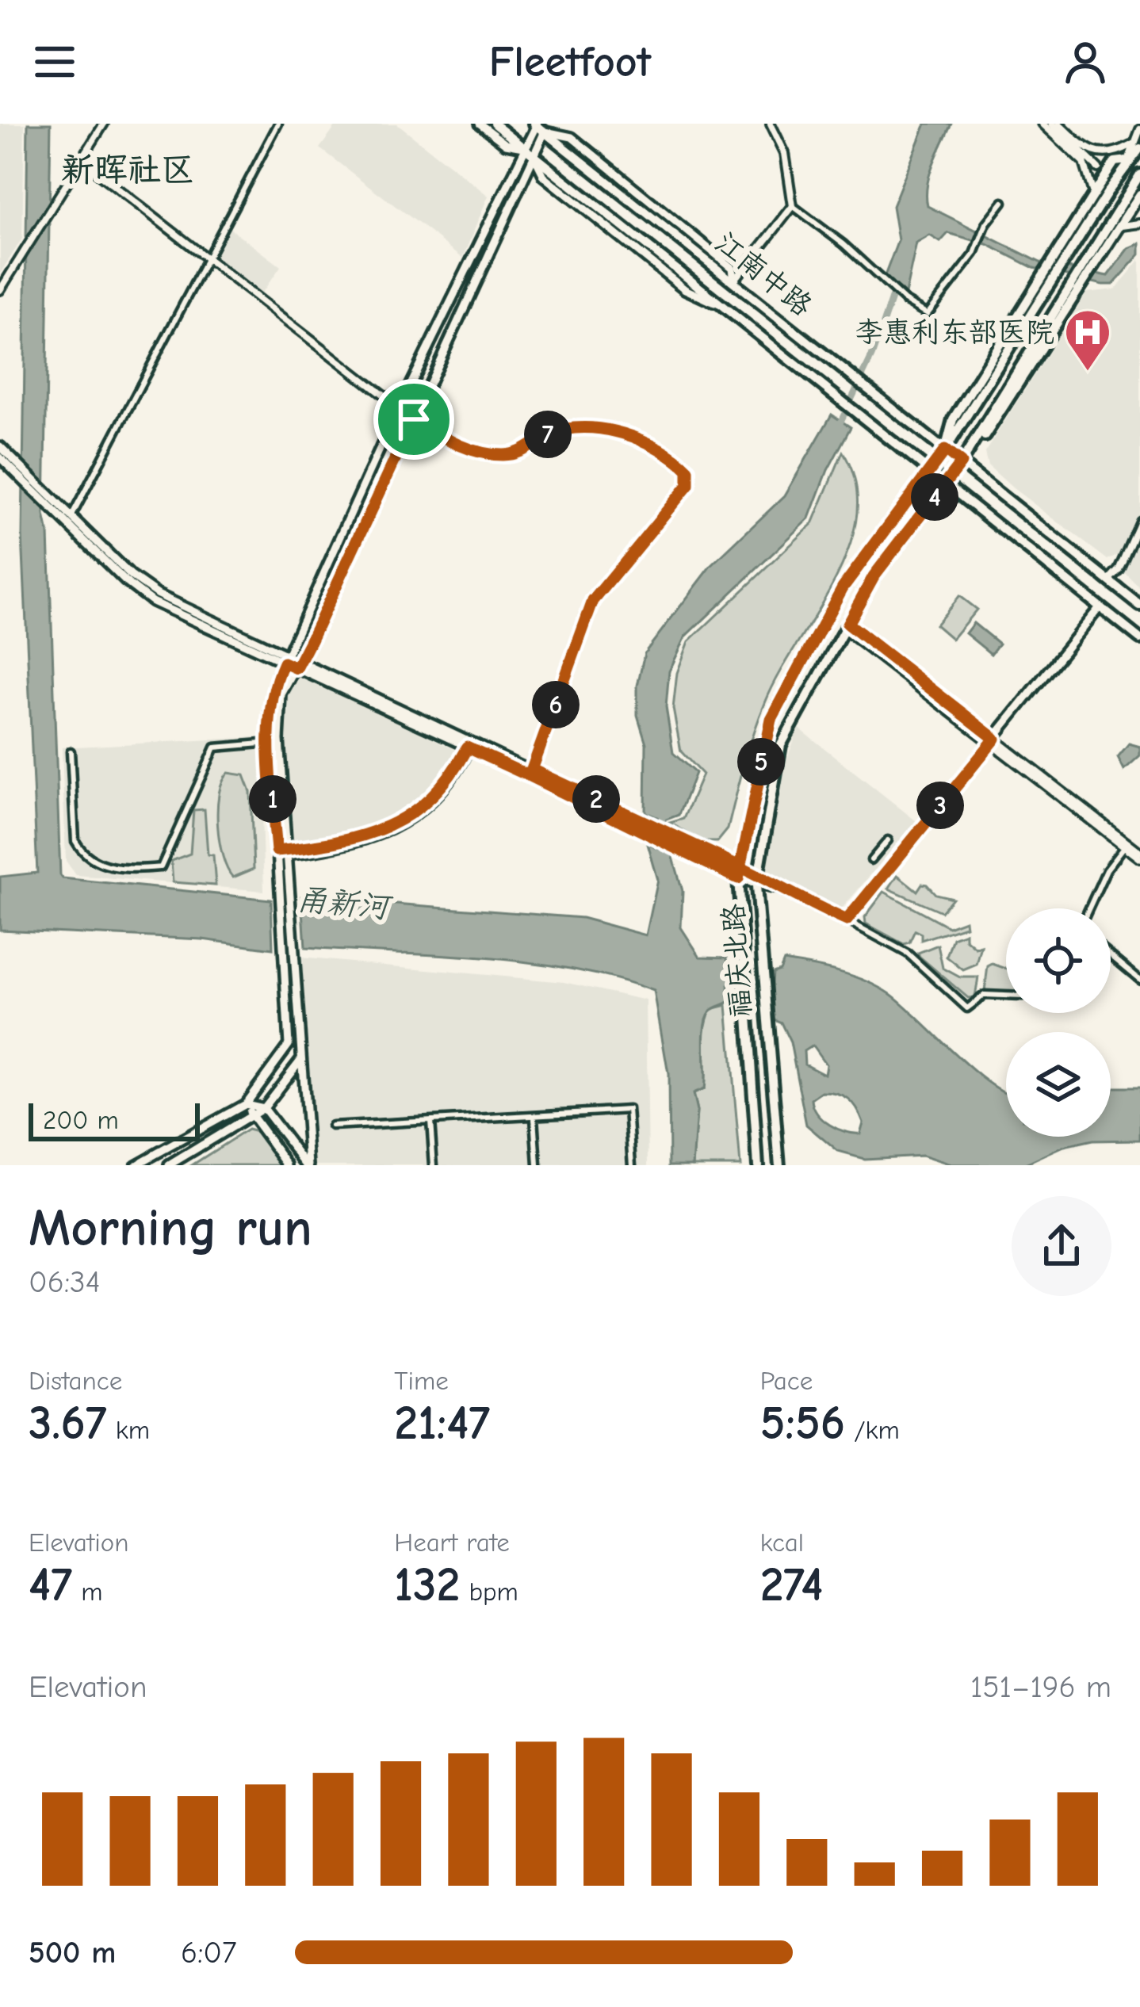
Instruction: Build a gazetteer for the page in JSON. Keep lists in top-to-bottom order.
{
  "streets": {
    "main road": ["江南中路", "福庆北路"]
  },
  "crossings": [
    ["江南中路", "福庆北路"]
  ],
  "districts": ["新晖社区"],
  "water": ["甬新河"],
  "places": {
    "hospital": ["李惠利东部医院"]
  },
  "scale_bar": "200 m",
  "page": {
    "header": "Fleetfoot",
    "pins": [
      "7",
      "4",
      "6",
      "5",
      "1",
      "2",
      "3"
    ],
    "scale": "200 m",
    "heading": ["Morning run", "06:34"],
    "stats": [
      ["Distance", "3.67 km"],
      ["Time", "21:47"],
      ["Pace", "5:56 /km"],
      ["Elevation", "47 m"],
      ["Heart rate", "132 bpm"],
      ["kcal", "274"]
    ],
    "chart": ["Elevation", "151–196 m"],
    "list": [
      {
        "name": "500 m",
        "note": "6:07"
      }
    ]
  }
}
